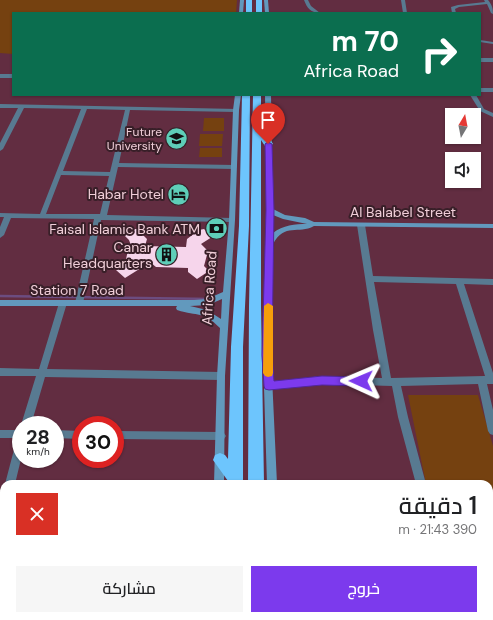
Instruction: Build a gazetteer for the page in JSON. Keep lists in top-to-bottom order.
{
  "streets": {
    "street": ["Al Balabel Street", "Africa Road", "Station 7 Road"]
  },
  "places": {
    "school or university": ["Future University"],
    "hotel": ["Habar Hotel"],
    "bank": ["Faisal Islamic Bank ATM"],
    "building": ["Canar Headquarters"]
  },
  "north": "top",
  "page": {
    "turn": ["70 m", "Africa Road"],
    "speed": "28 km/h",
    "limit": "30",
    "heading": ["1 دقيقة", "390 m · 21:43"],
    "buttons": ["خروج", "مشاركة"]
  }
}
